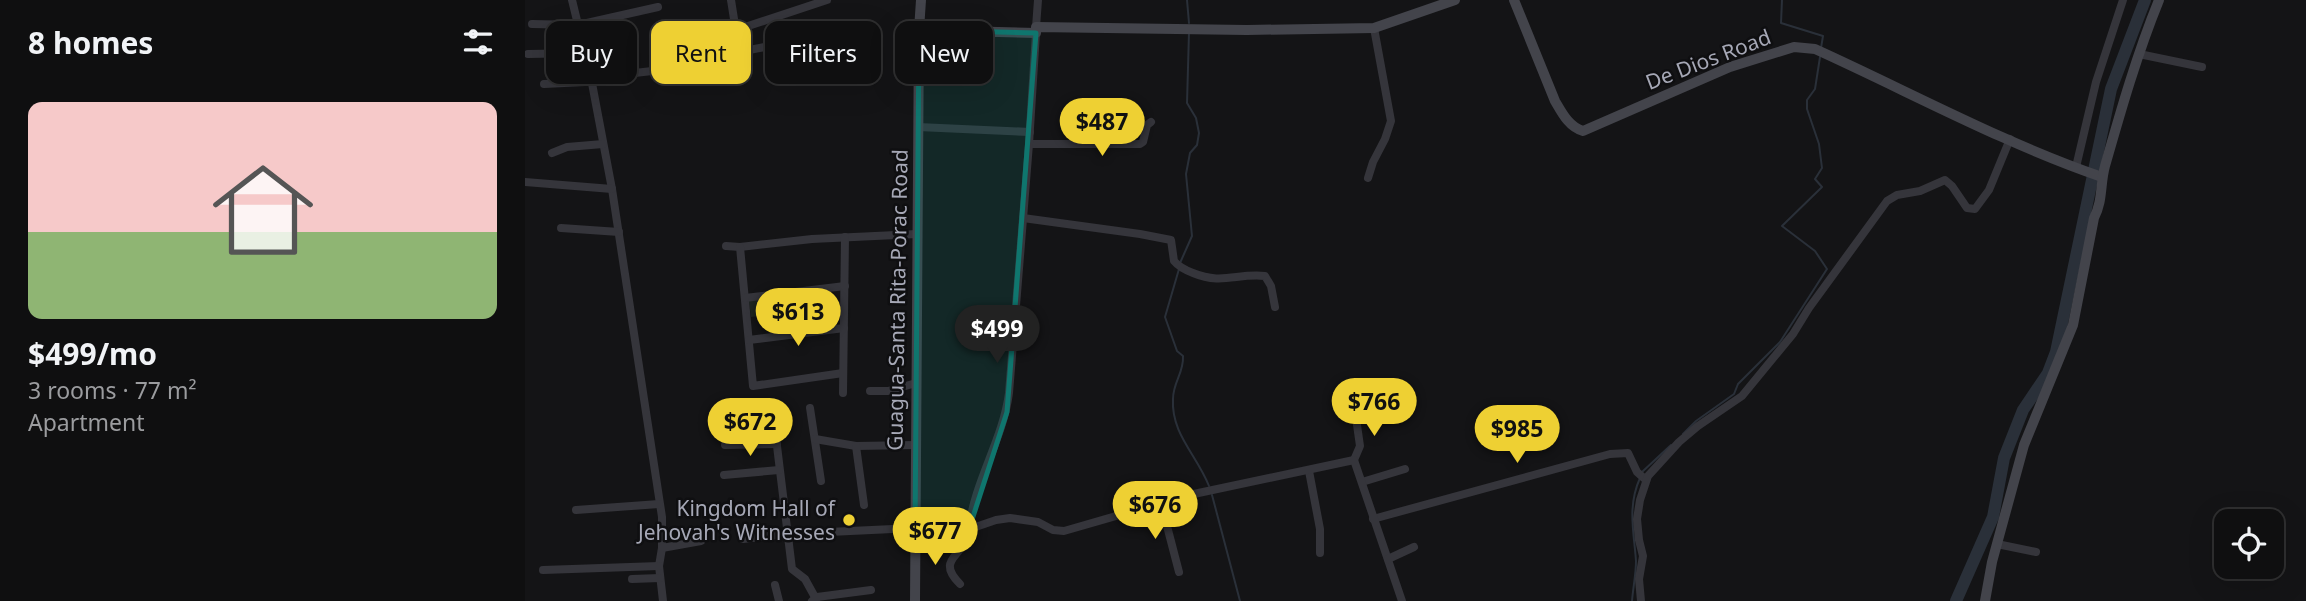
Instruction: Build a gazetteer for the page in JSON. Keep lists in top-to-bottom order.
{
  "streets": {
    "street": ["De Dios Road", "Guagua-Santa Rita-Porac Road"]
  },
  "places": ["Kingdom Hall of Jehovah's Witnesses"],
  "page": {
    "heading": "8 homes",
    "chip": [
      "Buy",
      "Rent",
      "Filters",
      "New"
    ],
    "list": [
      {
        "name": "$499/mo",
        "note": "3 rooms · 77 m² · Apartment"
      }
    ],
    "price": [
      "$487",
      "$613",
      "$499",
      "$766",
      "$672",
      "$985",
      "$676",
      "$677"
    ]
  }
}
